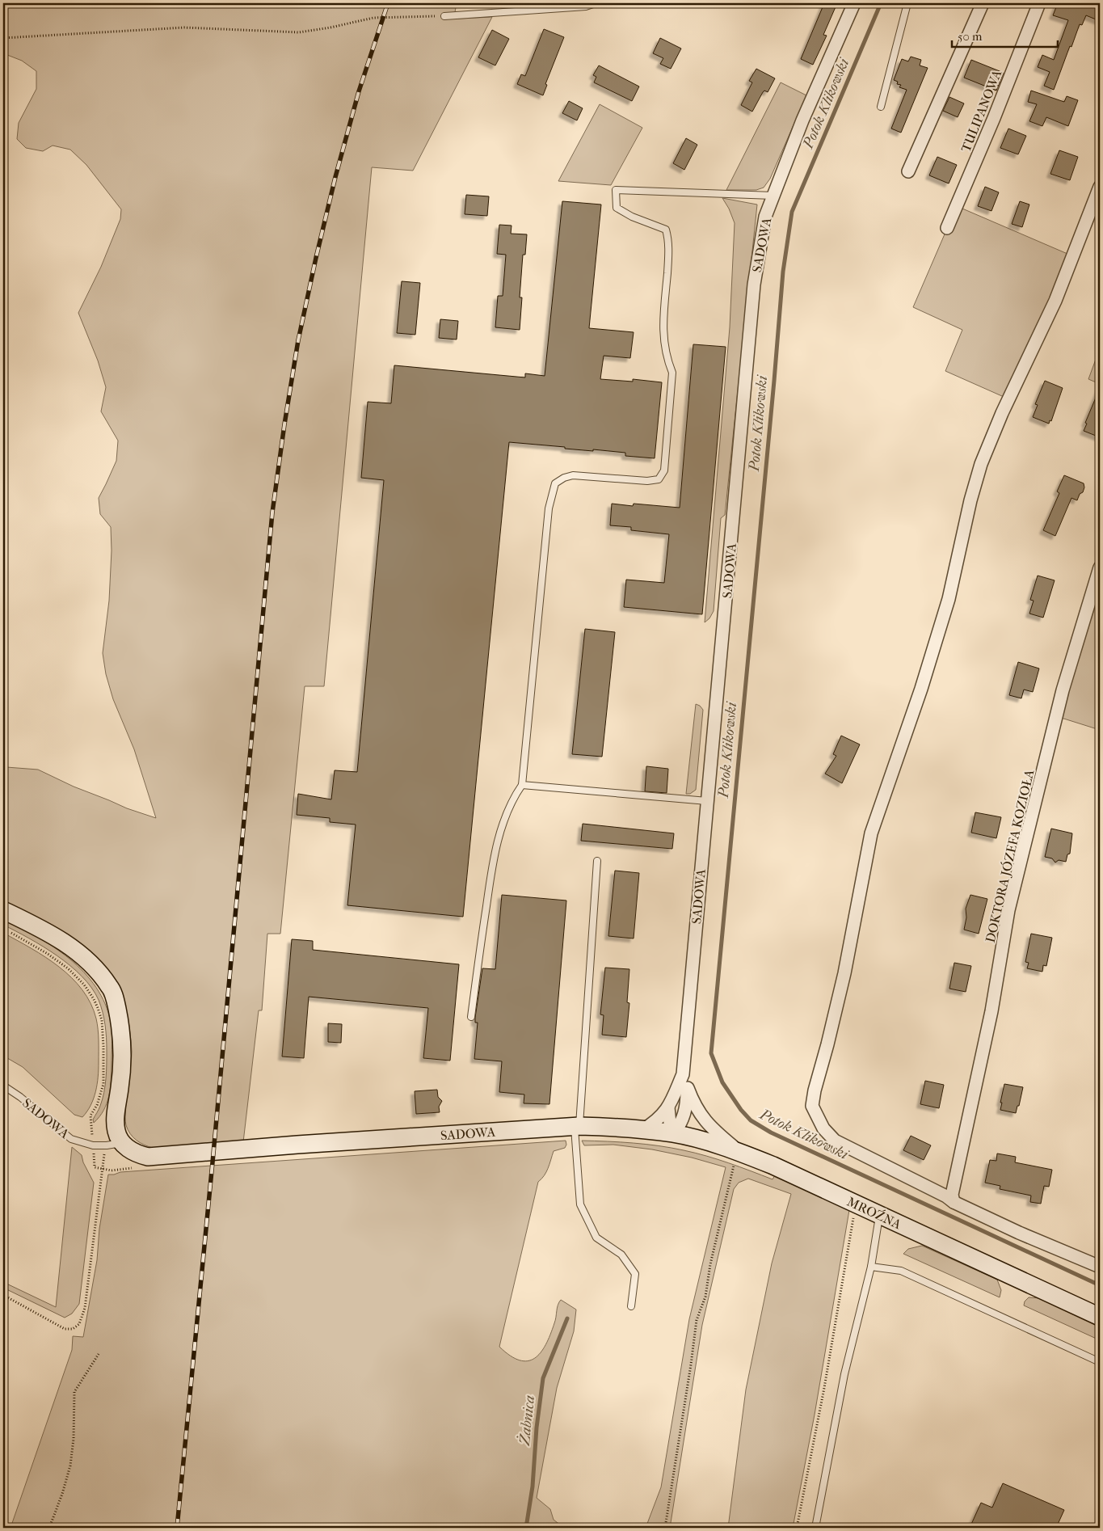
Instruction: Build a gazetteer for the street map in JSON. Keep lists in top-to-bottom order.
{
  "streets": {
    "main road": ["SADOWA", "MROŹNA"],
    "street": ["TULIPANOWA", "DOKTORA JÓZEFA KOZIOŁA"]
  },
  "crossings": [
    ["SADOWA", "MROŹNA"]
  ],
  "water": ["Potok Klikowski", "Żabnica"],
  "scale_bar": "50 m"
}
